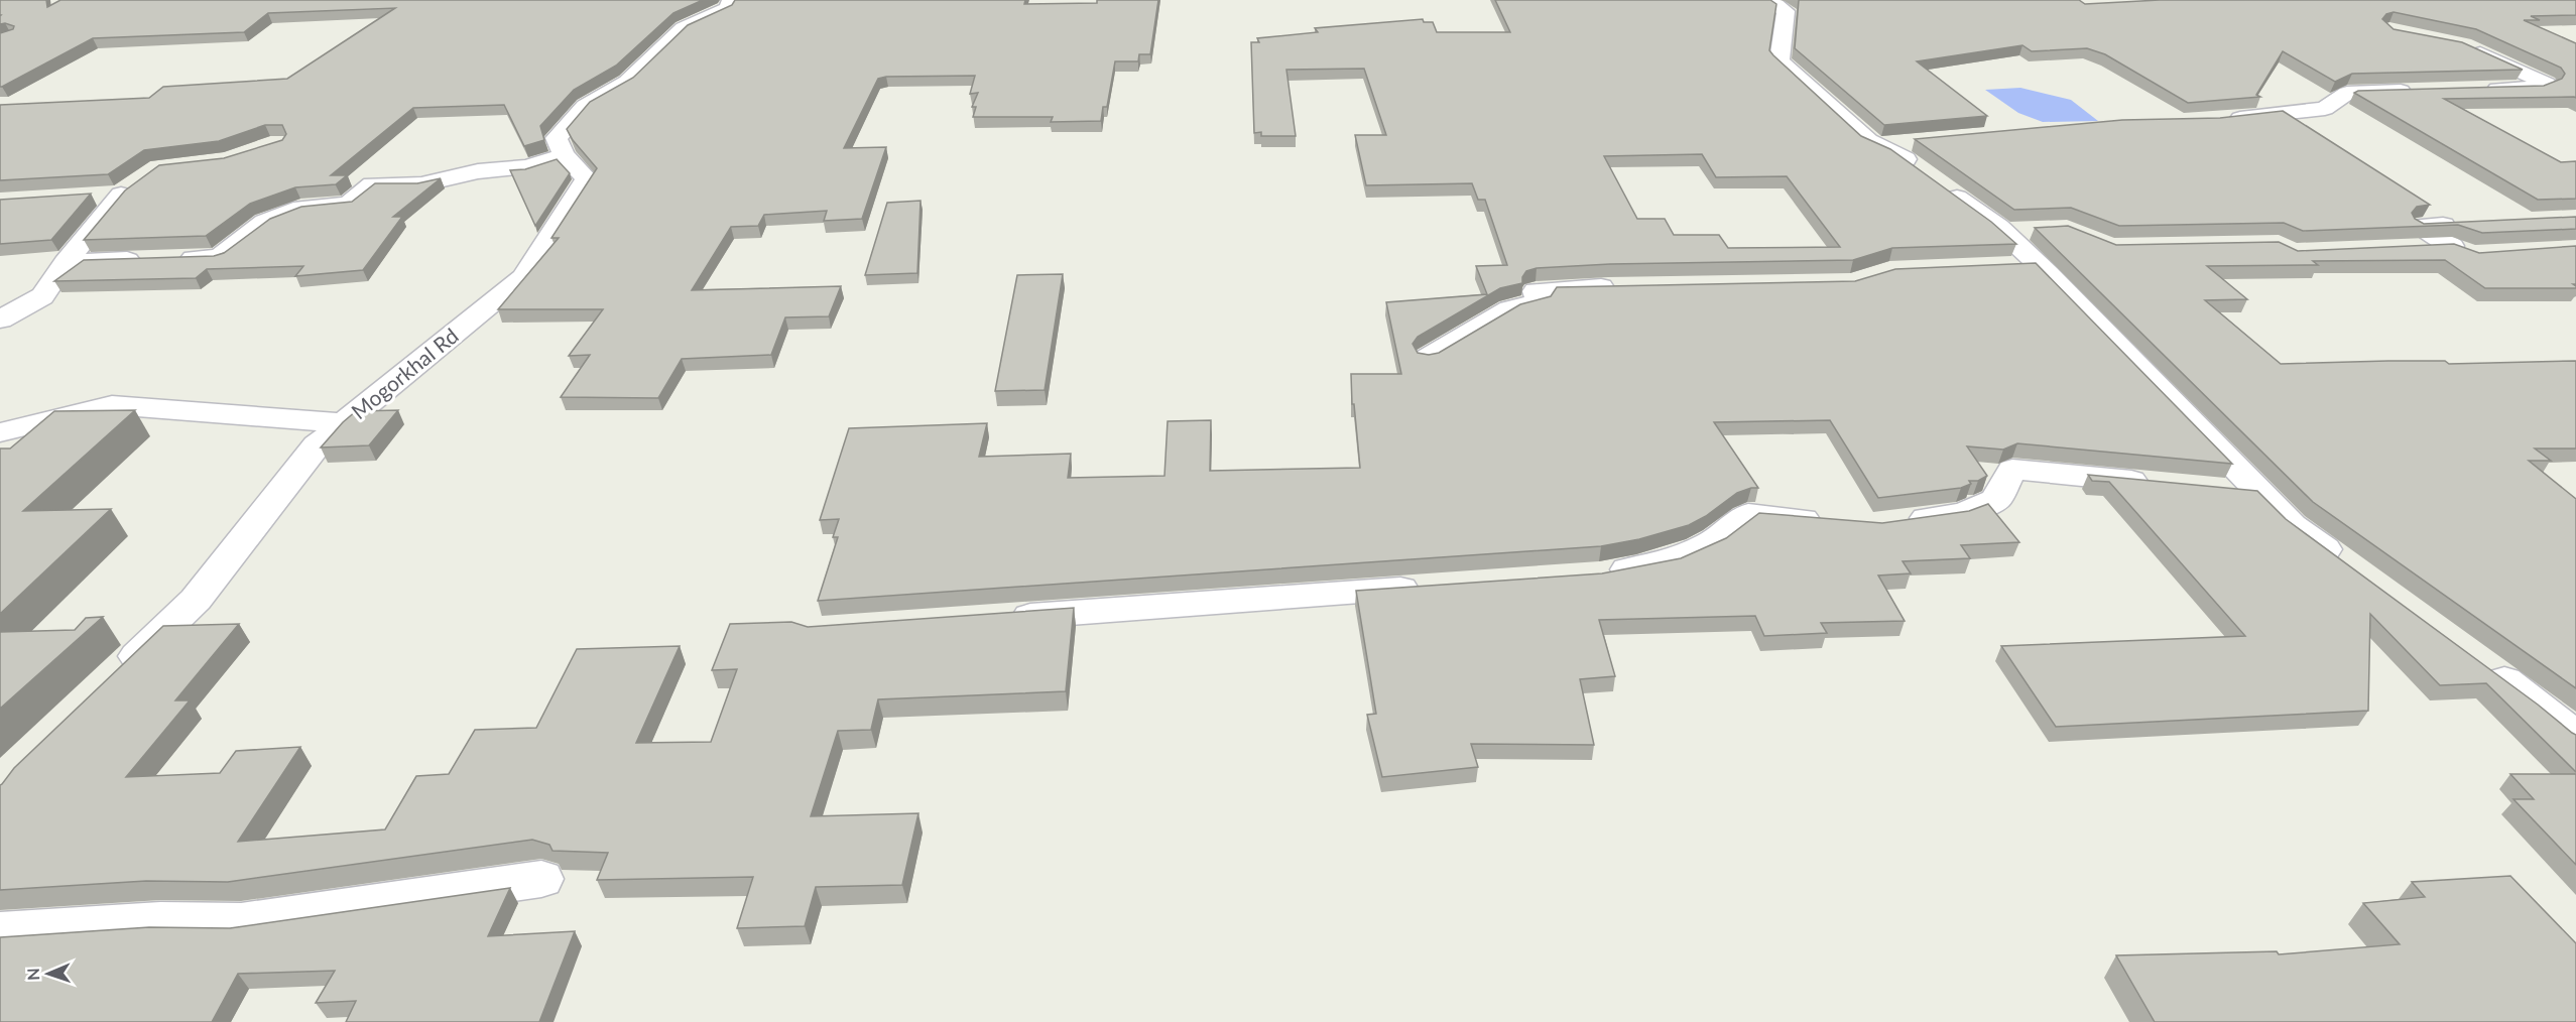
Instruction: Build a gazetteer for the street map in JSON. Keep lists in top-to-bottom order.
{
  "streets": {
    "street": ["Mogorkhal Rd"]
  },
  "north": "left"
}
